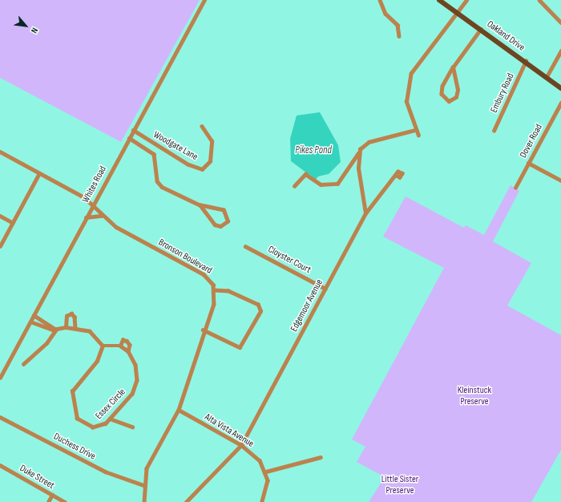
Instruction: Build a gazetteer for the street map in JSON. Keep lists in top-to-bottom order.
{
  "streets": {
    "main road": ["Oakland Drive"],
    "street": [
      "Embury Road",
      "Dover Road",
      "Woodgate Lane",
      "Whites Road",
      "Bronson Boulevard",
      "Cloyster Court",
      "Edgemoor Avenue",
      "Essex Circle",
      "Alta Vista Avenue",
      "Duchess Drive",
      "Duke Street"
    ]
  },
  "crossings": [
    ["Oakland Drive", "Embury Road"],
    ["Woodgate Lane", "Whites Road"],
    ["Whites Road", "Bronson Boulevard"],
    ["Cloyster Court", "Edgemoor Avenue"],
    ["Edgemoor Avenue", "Alta Vista Avenue"]
  ],
  "water": ["Pikes Pond"],
  "parks": ["Kleinstuck Preserve", "Little Sister Preserve"],
  "north": "bottom right"
}
